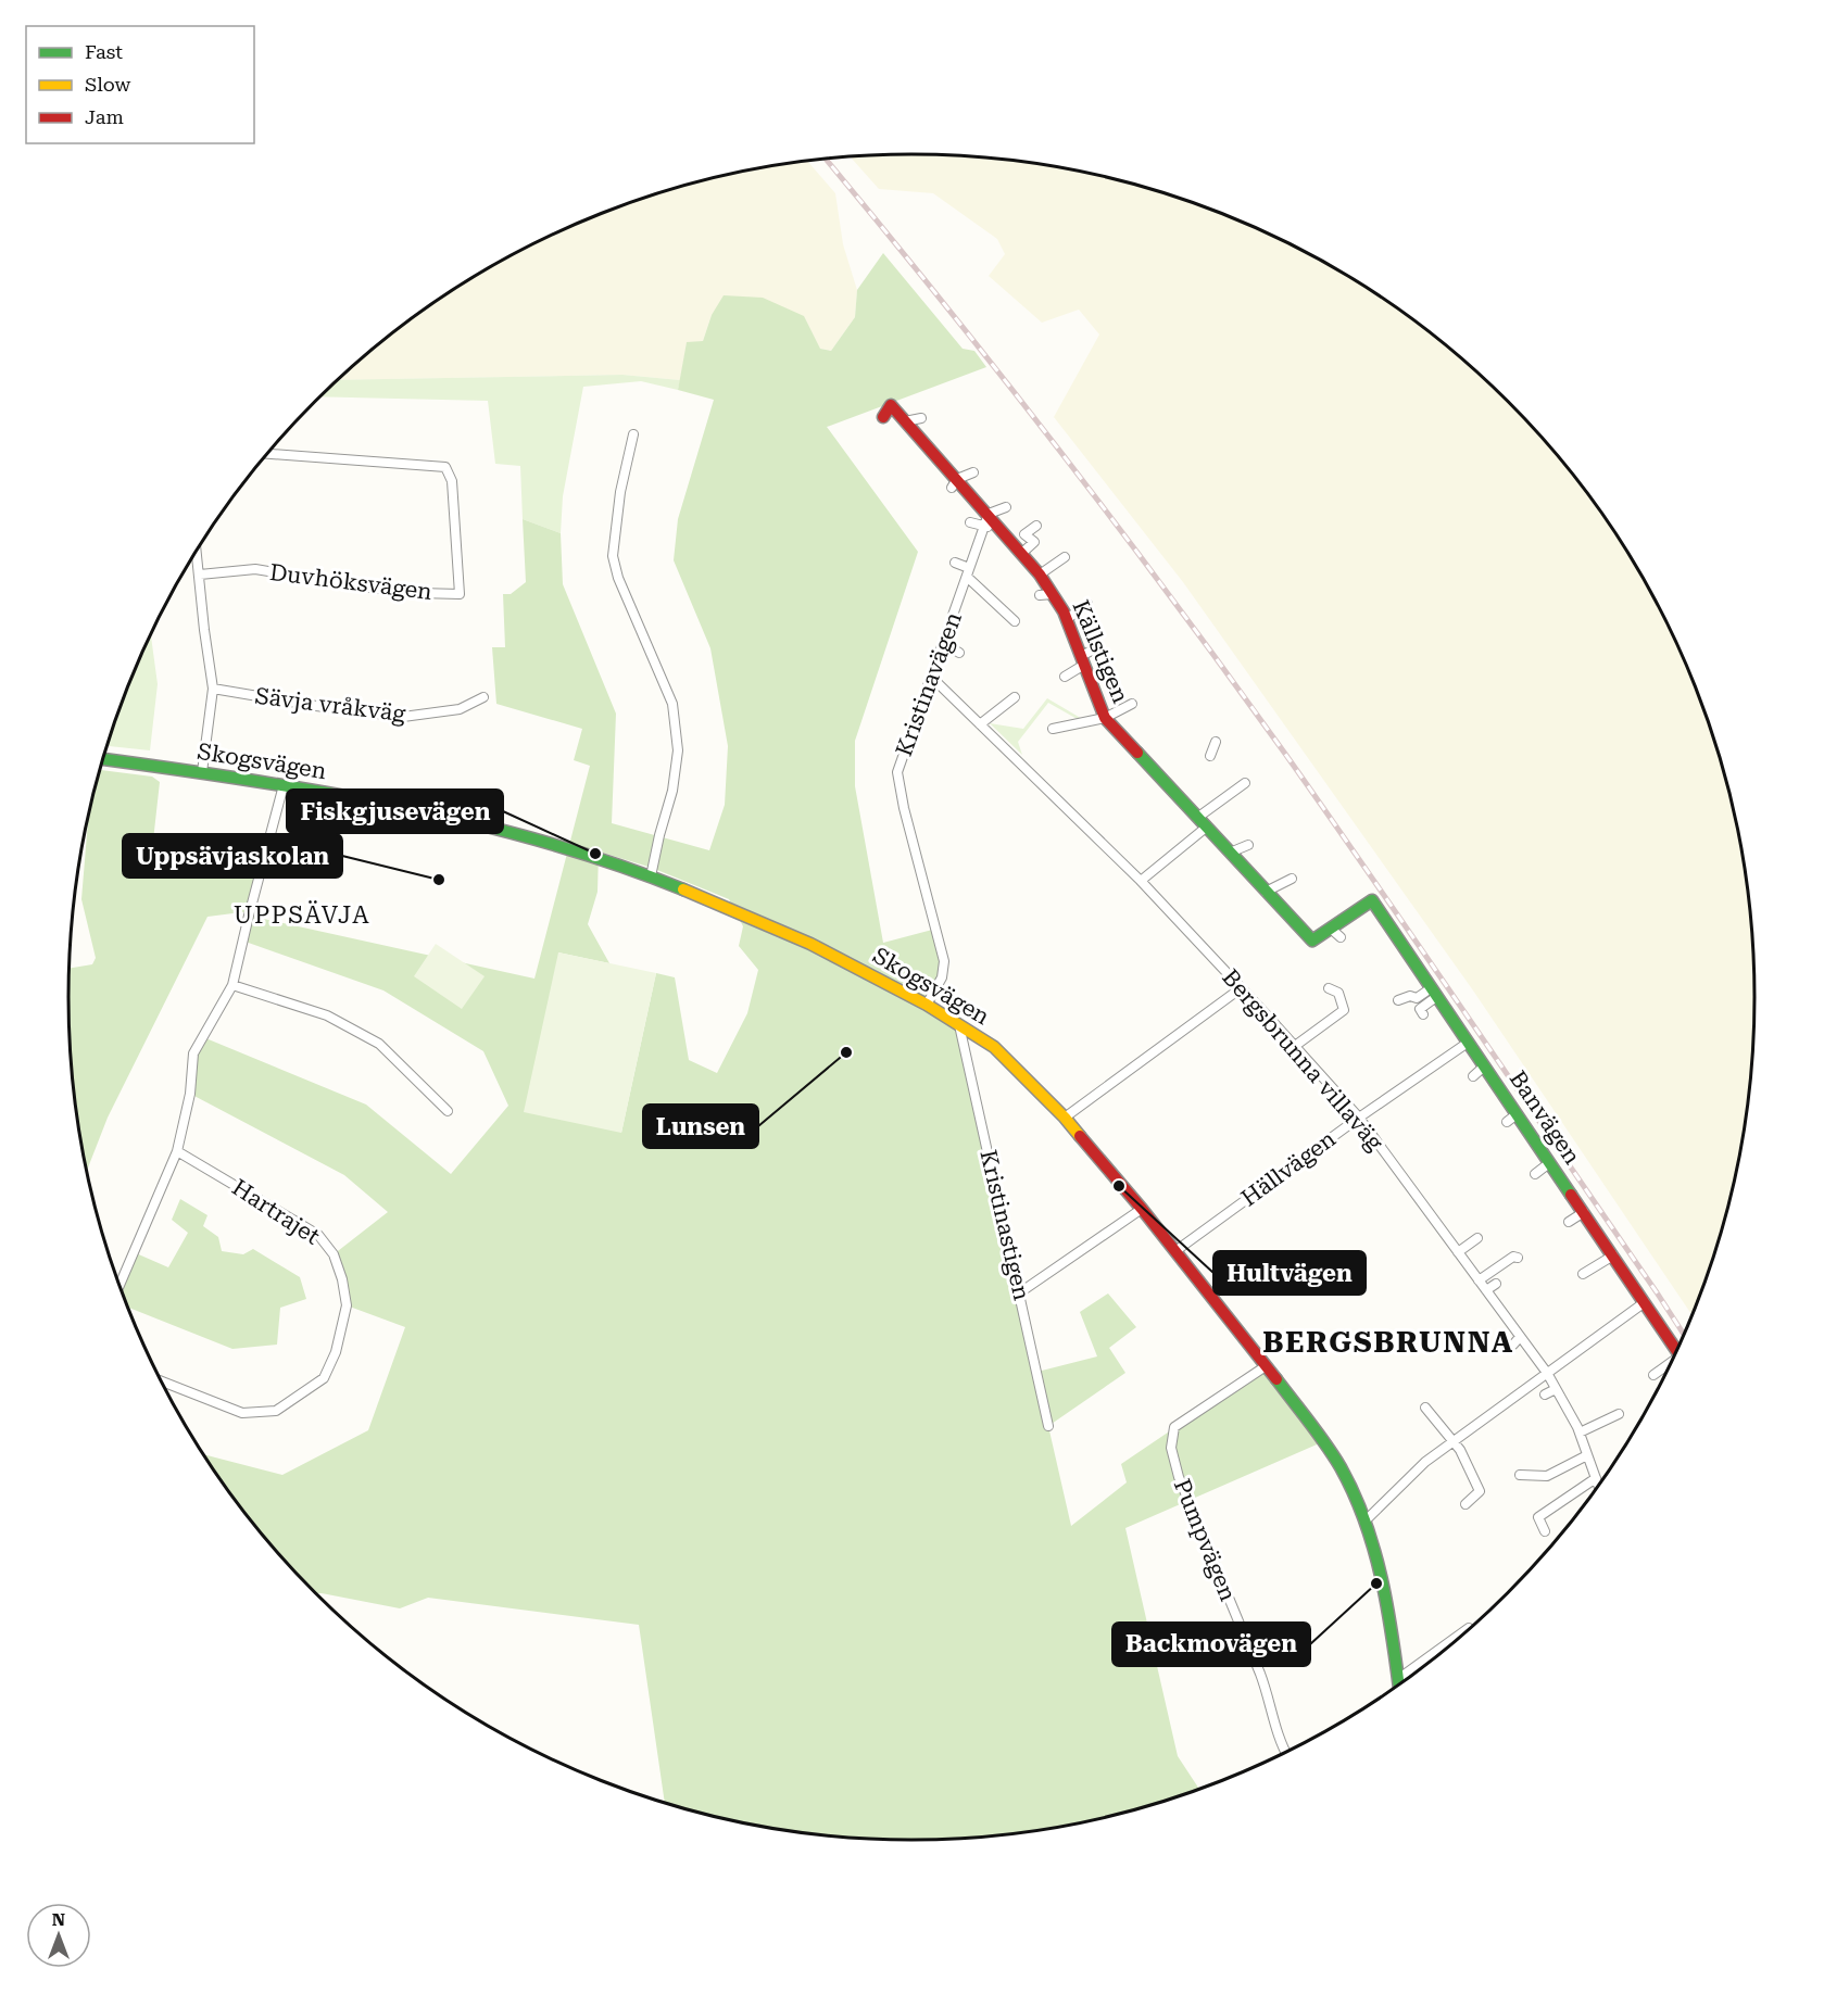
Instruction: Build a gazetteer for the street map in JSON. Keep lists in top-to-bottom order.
{
  "streets": {
    "street": [
      "Duvhöksvägen",
      "Källstigen",
      "Kristinavägen",
      "Sävja vråkväg",
      "Skogsvägen",
      "Bergsbrunna villaväg",
      "Banvägen",
      "Hällvägen",
      "Hartrajet",
      "Kristinastigen",
      "Pumpvägen"
    ]
  },
  "crossings": [
    ["Källstigen", "Kristinavägen"],
    ["Källstigen", "Banvägen"],
    ["Kristinavägen", "Skogsvägen"],
    ["Kristinavägen", "Bergsbrunna villaväg"],
    ["Skogsvägen", "Hällvägen"],
    ["Skogsvägen", "Kristinastigen"],
    ["Skogsvägen", "Pumpvägen"],
    ["Bergsbrunna villaväg", "Hällvägen"],
    ["Banvägen", "Hällvägen"]
  ],
  "districts": ["UPPSÄVJA", "BERGSBRUNNA"],
  "places": [
    "Fiskgjusevägen",
    "Uppsävjaskolan",
    "Lunsen",
    "Hultvägen",
    "Backmovägen"
  ],
  "legend": ["Fast", "Slow", "Jam"],
  "north": "top"
}
